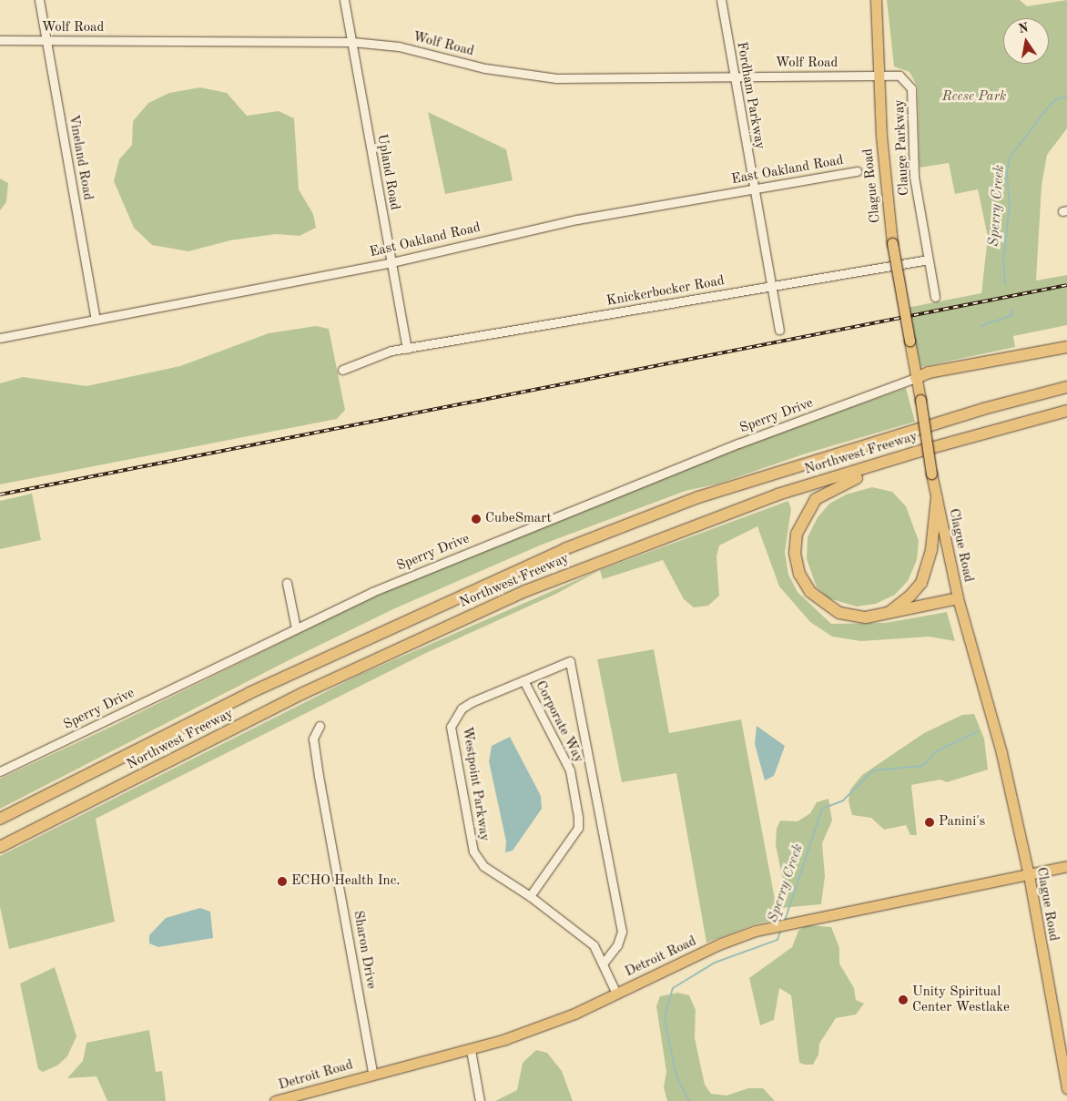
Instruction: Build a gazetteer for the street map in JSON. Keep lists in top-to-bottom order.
{
  "streets": {
    "highway": ["Northwest Freeway"],
    "main road": ["Clague Road", "Detroit Road"],
    "street": [
      "Wolf Road",
      "Fordham Parkway",
      "Clauge Parkway",
      "Vineland Road",
      "East Oakland Road",
      "Upland Road",
      "Knickerbocker Road",
      "Sperry Drive",
      "Corporate Way",
      "Westpoint Parkway",
      "Sharon Drive"
    ]
  },
  "crossings": [
    ["Wolf Road", "Fordham Parkway"],
    ["Wolf Road", "Clauge Parkway"],
    ["Wolf Road", "Vineland Road"],
    ["Wolf Road", "Upland Road"],
    ["Wolf Road", "Clague Road"],
    ["Fordham Parkway", "East Oakland Road"],
    ["Fordham Parkway", "Knickerbocker Road"],
    ["Clauge Parkway", "Clague Road"],
    ["Clauge Parkway", "Knickerbocker Road"],
    ["Vineland Road", "East Oakland Road"],
    ["East Oakland Road", "Upland Road"],
    ["Upland Road", "Knickerbocker Road"],
    ["Clague Road", "Sperry Drive"],
    ["Clague Road", "Detroit Road"],
    ["Corporate Way", "Westpoint Parkway"],
    ["Westpoint Parkway", "Detroit Road"],
    ["Sharon Drive", "Detroit Road"]
  ],
  "water": ["Sperry Creek"],
  "parks": ["Reese Park"],
  "places": [
    "CubeSmart",
    "Panini's",
    "ECHO Health Inc.",
    "Unity Spiritual Center Westlake"
  ],
  "north": "top"
}
